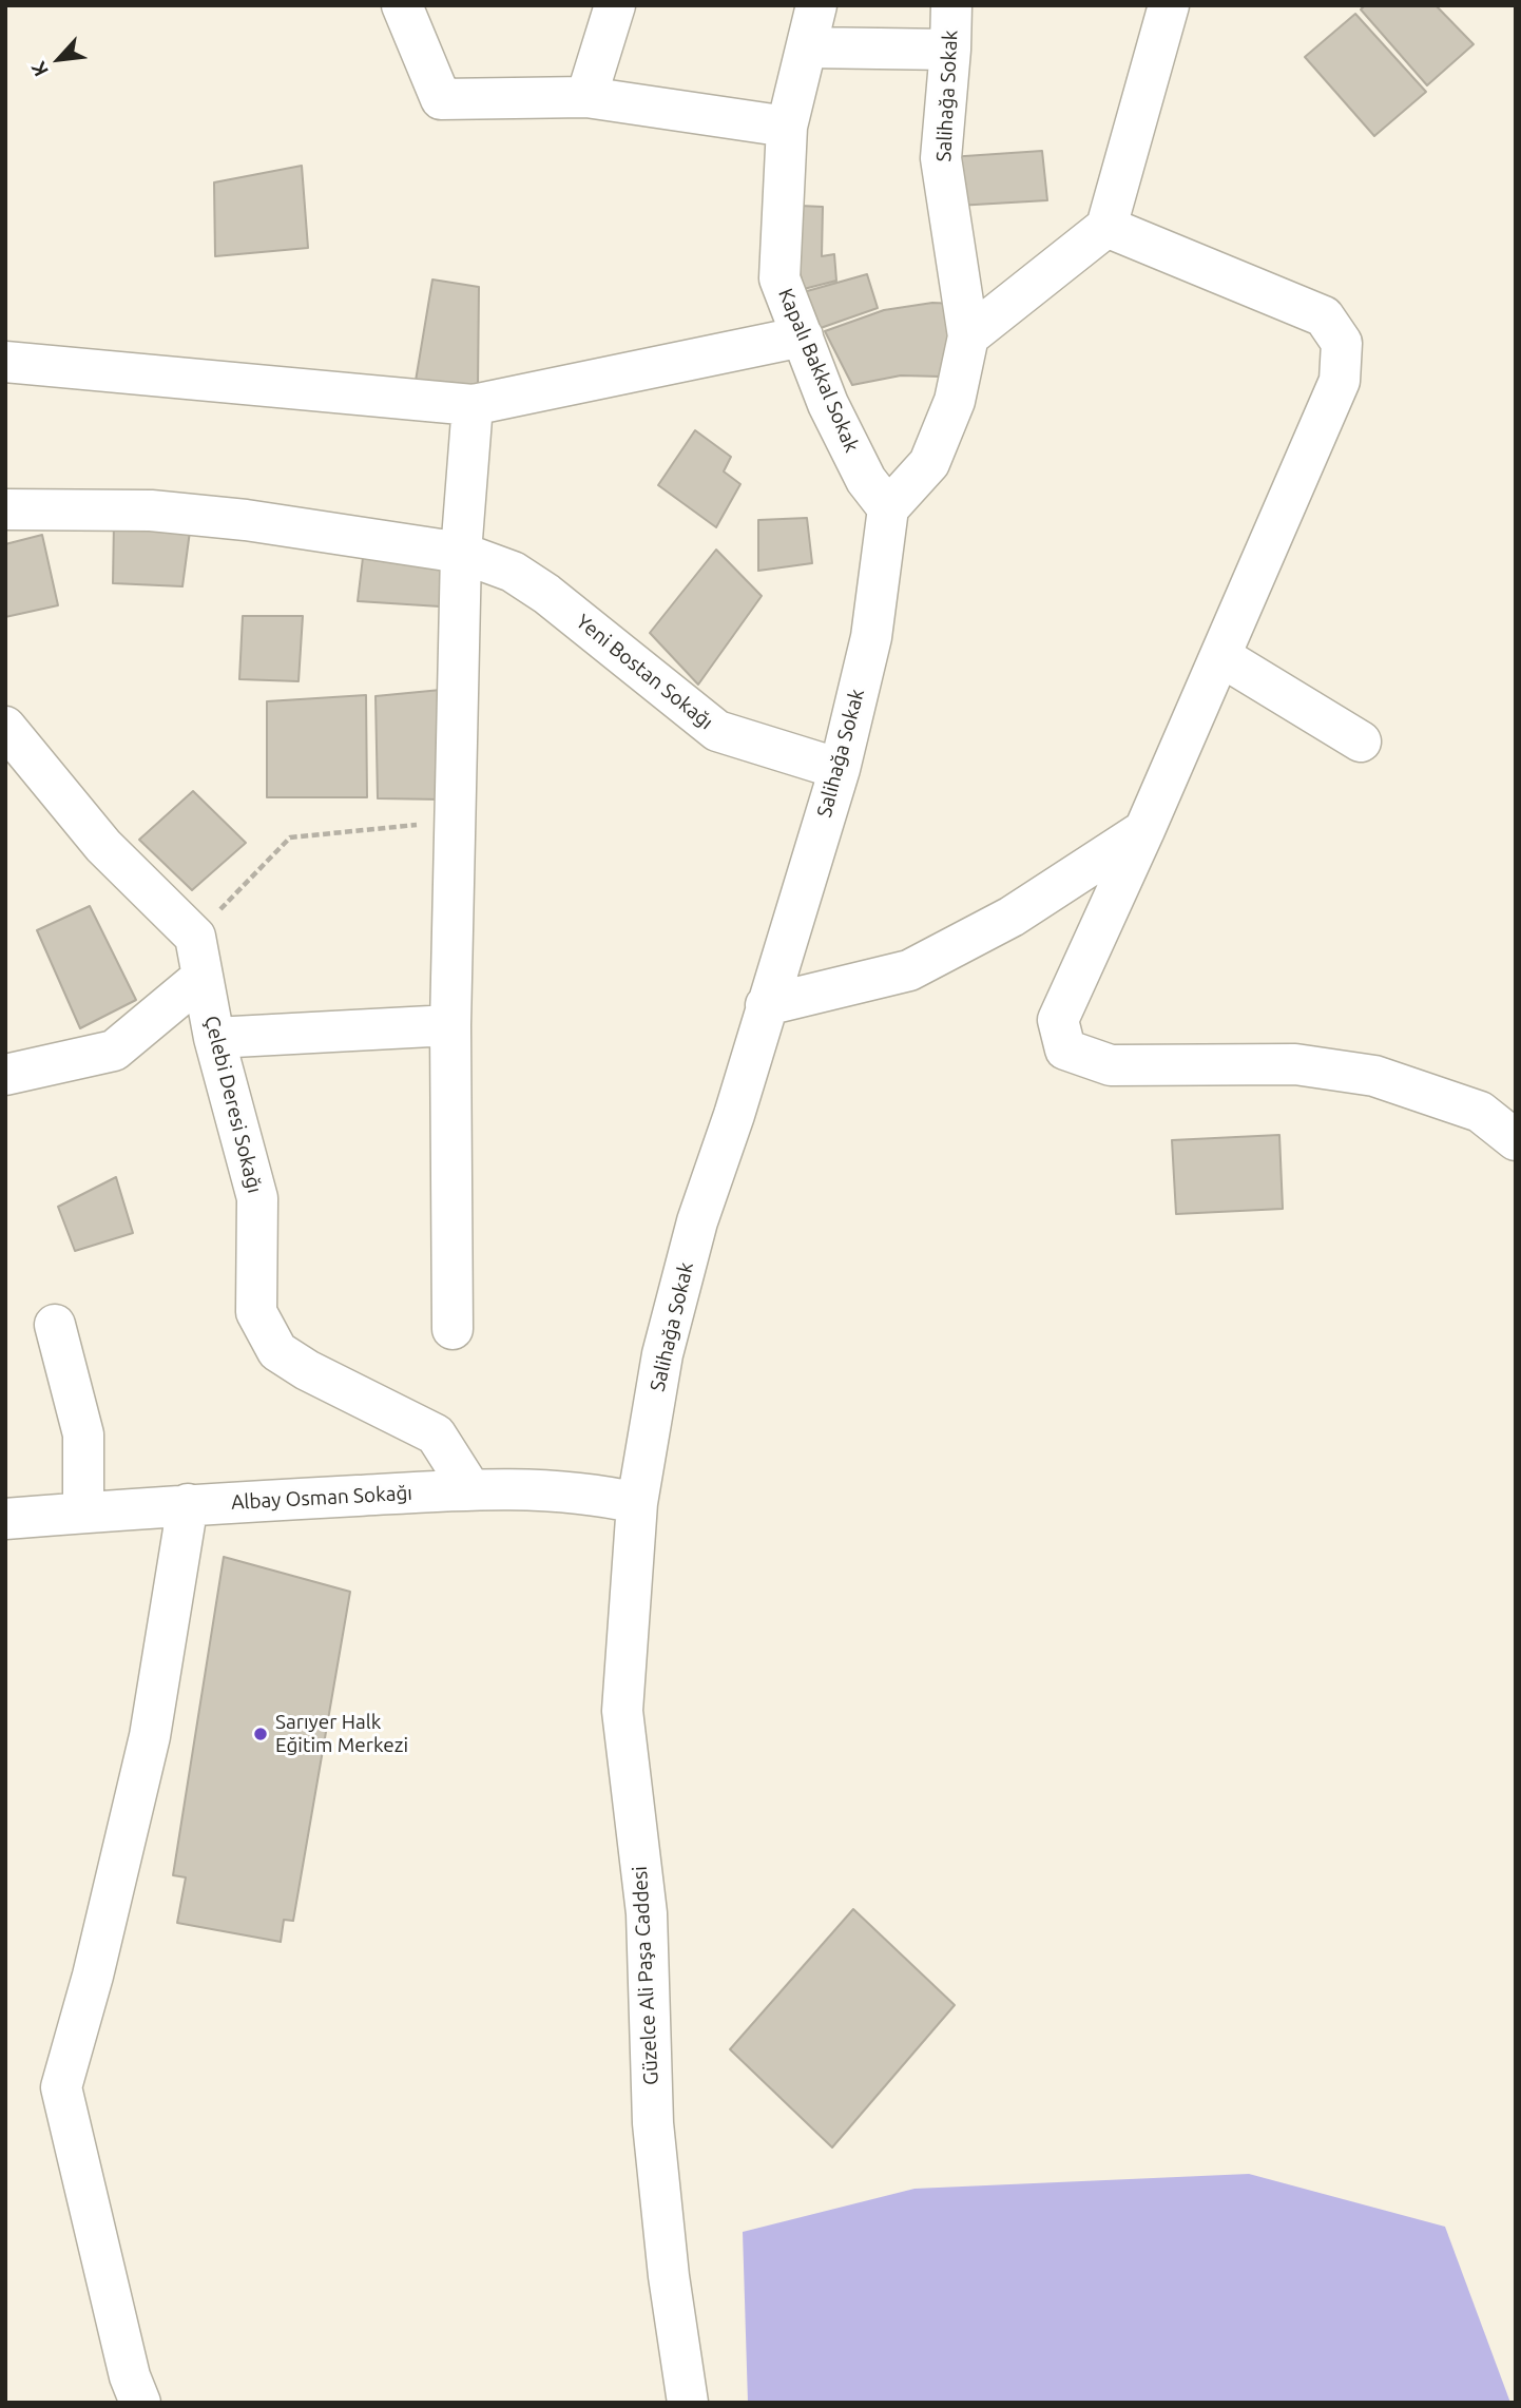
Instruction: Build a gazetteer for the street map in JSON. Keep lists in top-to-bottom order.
{
  "streets": {
    "street": [
      "Salihağa Sokak",
      "Kapalı Bakkal Sokak",
      "Yeni Bostan Sokağı",
      "Çelebi Deresi Sokağı",
      "Albay Osman Sokağı",
      "Güzelce Ali Paşa Caddesi"
    ]
  },
  "crossings": [
    ["Salihağa Sokak", "Kapalı Bakkal Sokak"],
    ["Salihağa Sokak", "Yeni Bostan Sokağı"],
    ["Salihağa Sokak", "Albay Osman Sokağı"],
    ["Salihağa Sokak", "Güzelce Ali Paşa Caddesi"],
    ["Çelebi Deresi Sokağı", "Albay Osman Sokağı"],
    ["Albay Osman Sokağı", "Güzelce Ali Paşa Caddesi"]
  ],
  "places": ["Sarıyer Halk Eğitim Merkezi"],
  "north": "bottom left"
}
